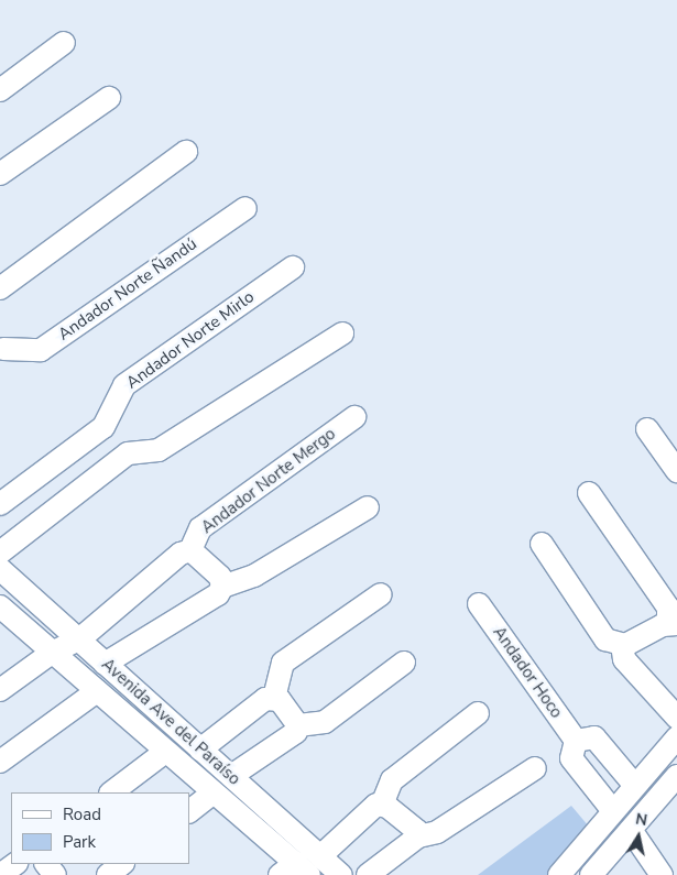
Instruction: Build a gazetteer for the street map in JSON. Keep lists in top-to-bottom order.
{
  "streets": {
    "street": [
      "Andador Norte Ñandú",
      "Andador Norte Mirlo",
      "Andador Norte Mergo",
      "Andador Hoco",
      "Avenida Ave del Paraíso"
    ]
  },
  "legend": ["Road", "Park"],
  "north": "top"
}
